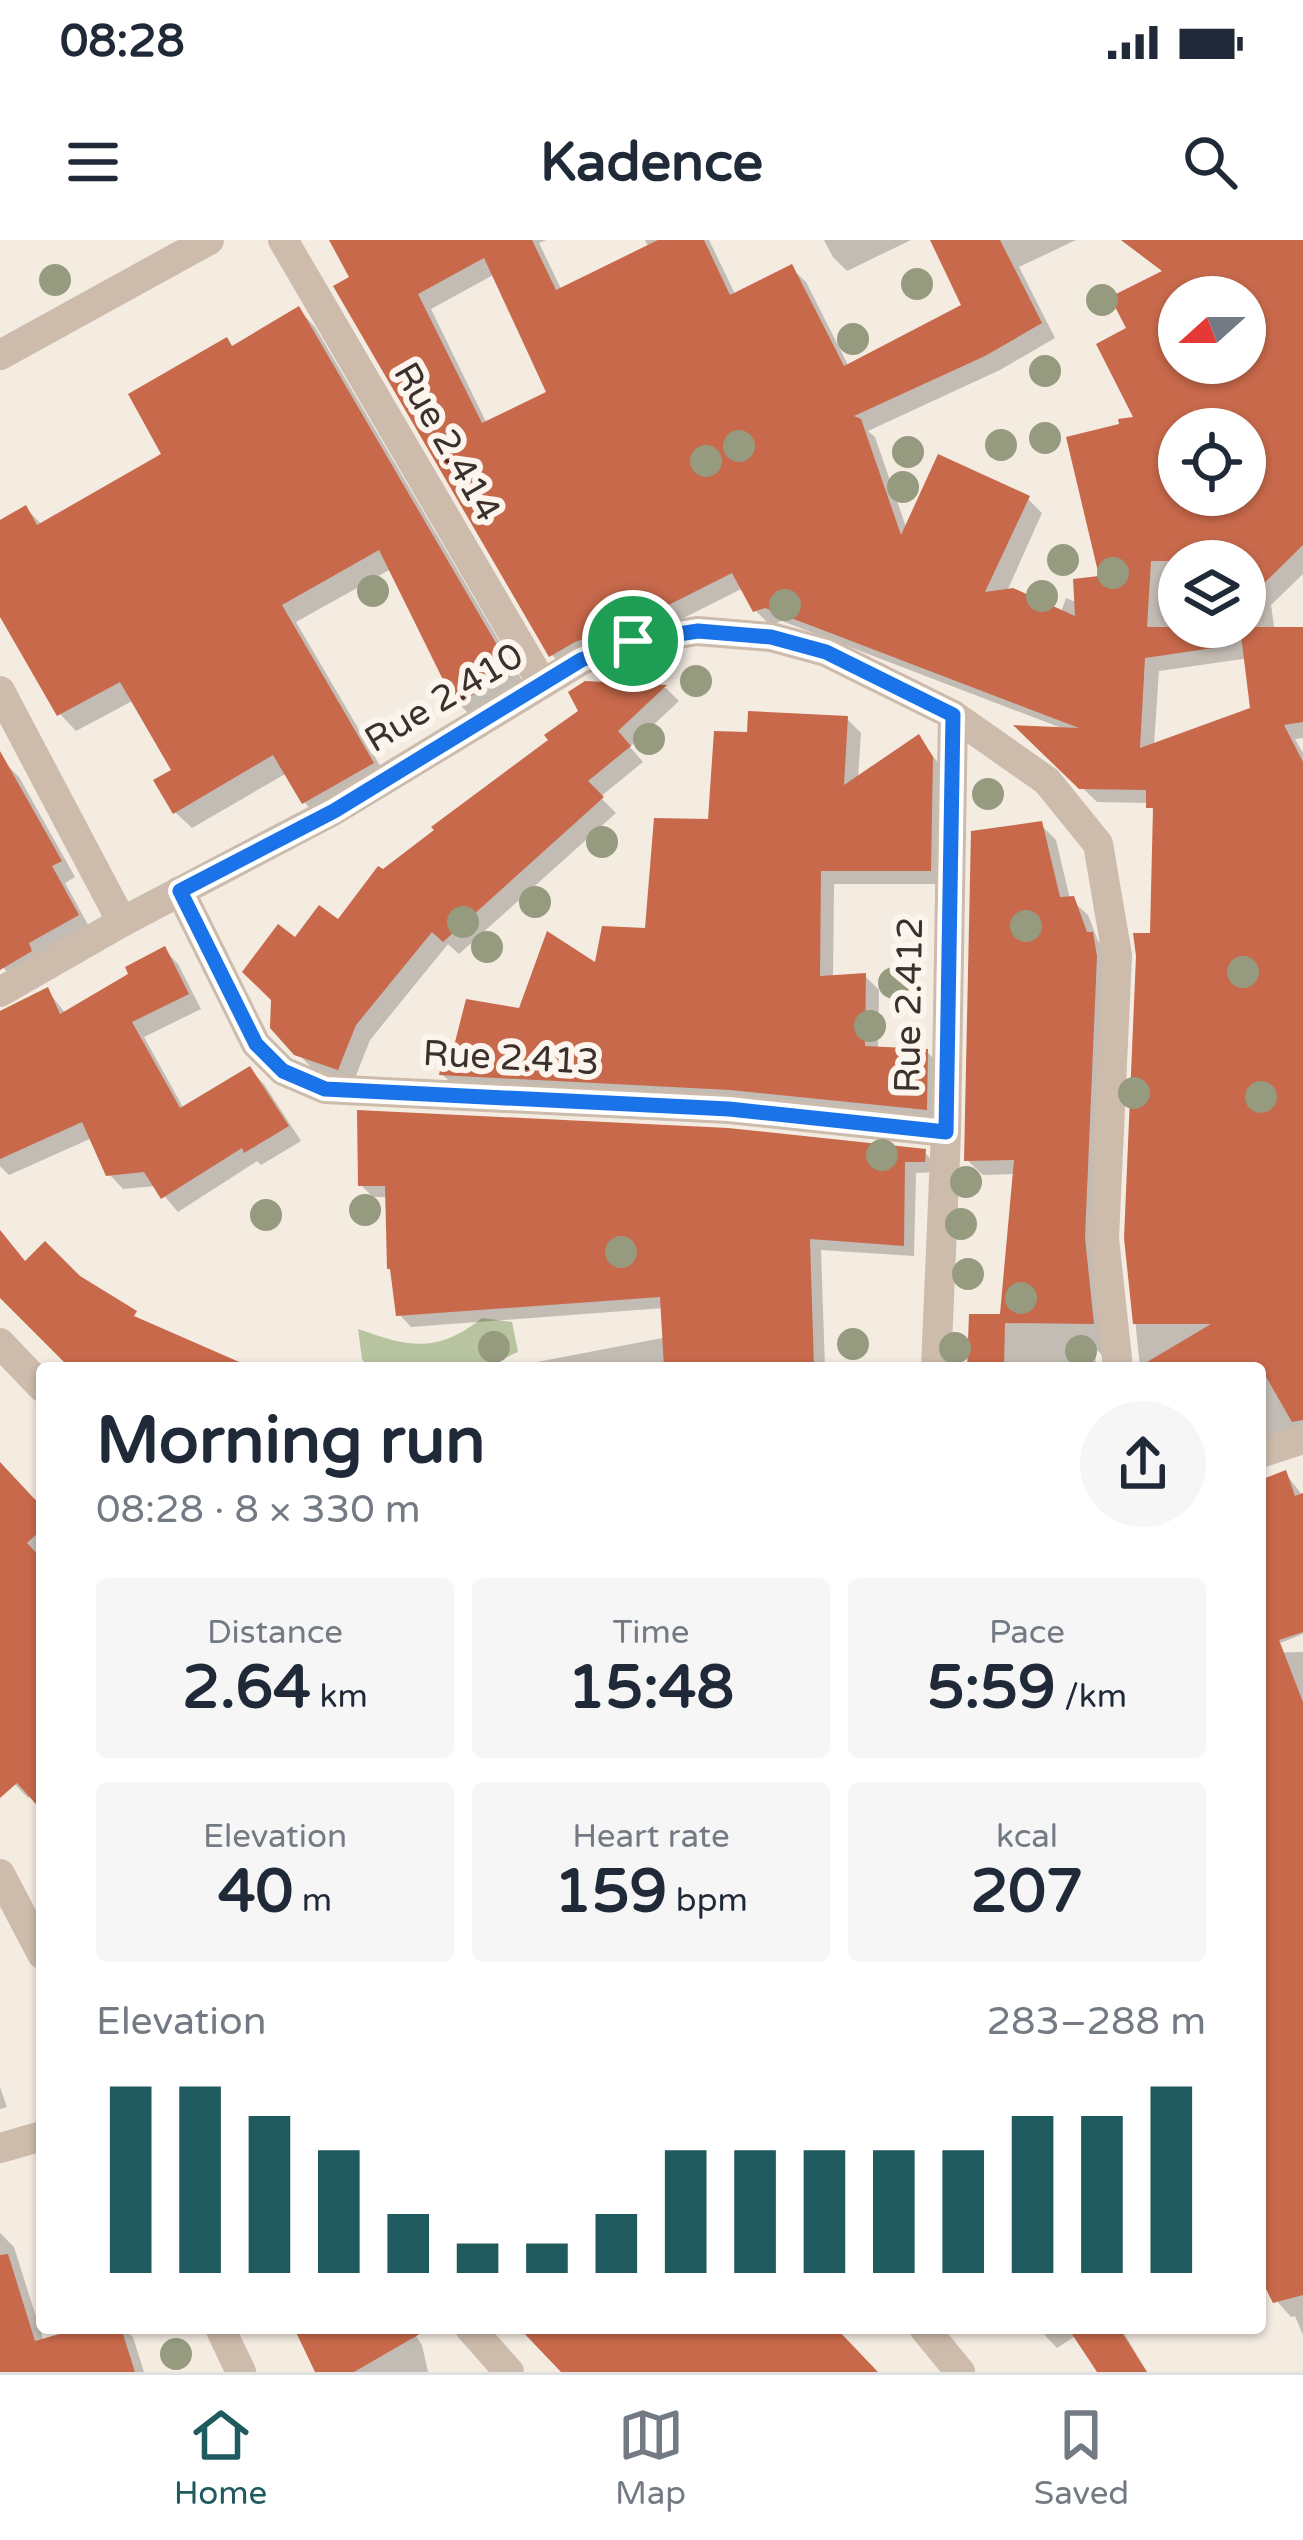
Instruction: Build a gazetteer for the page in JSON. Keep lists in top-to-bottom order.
{
  "streets": {
    "street": [
      "Rue 2.414",
      "Rue 2.410",
      "Rue 2.412",
      "Rue 2.413"
    ]
  },
  "crossings": [
    ["Rue 2.414", "Rue 2.410"],
    ["Rue 2.410", "Rue 2.412"],
    ["Rue 2.410", "Rue 2.413"],
    ["Rue 2.412", "Rue 2.413"]
  ],
  "north": "left",
  "page": {
    "status": "08:28",
    "header": "Kadence",
    "heading": ["Morning run", "08:28 · 8 × 330 m"],
    "stats": [
      ["Distance", "2.64 km"],
      ["Time", "15:48"],
      ["Pace", "5:59 /km"],
      ["Elevation", "40 m"],
      ["Heart rate", "159 bpm"],
      ["kcal", "207"]
    ],
    "chart": ["Elevation", "283–288 m"],
    "tabs": ["Home", "Map", "Saved"]
  }
}
